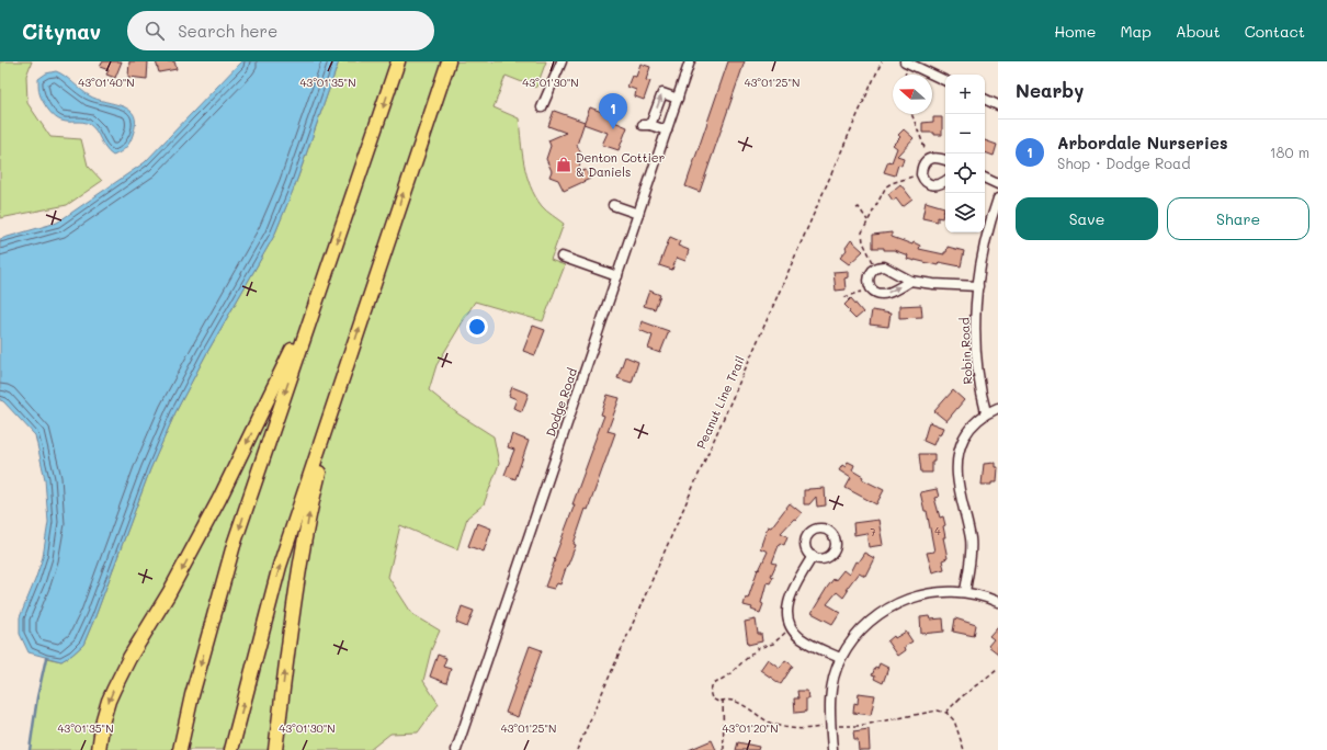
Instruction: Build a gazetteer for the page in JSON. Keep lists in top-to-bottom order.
{
  "streets": {
    "street": ["Robin Road", "Dodge Road"],
    "path": ["Peanut Line Trail"]
  },
  "places": {
    "shop": ["Denton Cottier & Daniels"]
  },
  "house_numbers": ["4", "7"],
  "north": "left",
  "page": {
    "header": "Citynav",
    "search": "Search here",
    "nav": [
      "Home",
      "Map",
      "About",
      "Contact"
    ],
    "heading": "Nearby",
    "map_buttons": ["+", "−"],
    "pins": "1",
    "list": [
      {
        "mark": "1",
        "name": "Arbordale Nurseries",
        "note": "Shop · Dodge Road",
        "value": "180 m"
      }
    ],
    "buttons": ["Save", "Share"]
  },
  "coordinates": [
    "43°01'40\"N",
    "43°01'35\"N",
    "43°01'30\"N",
    "43°01'25\"N",
    "43°01'20\"N"
  ]
}
